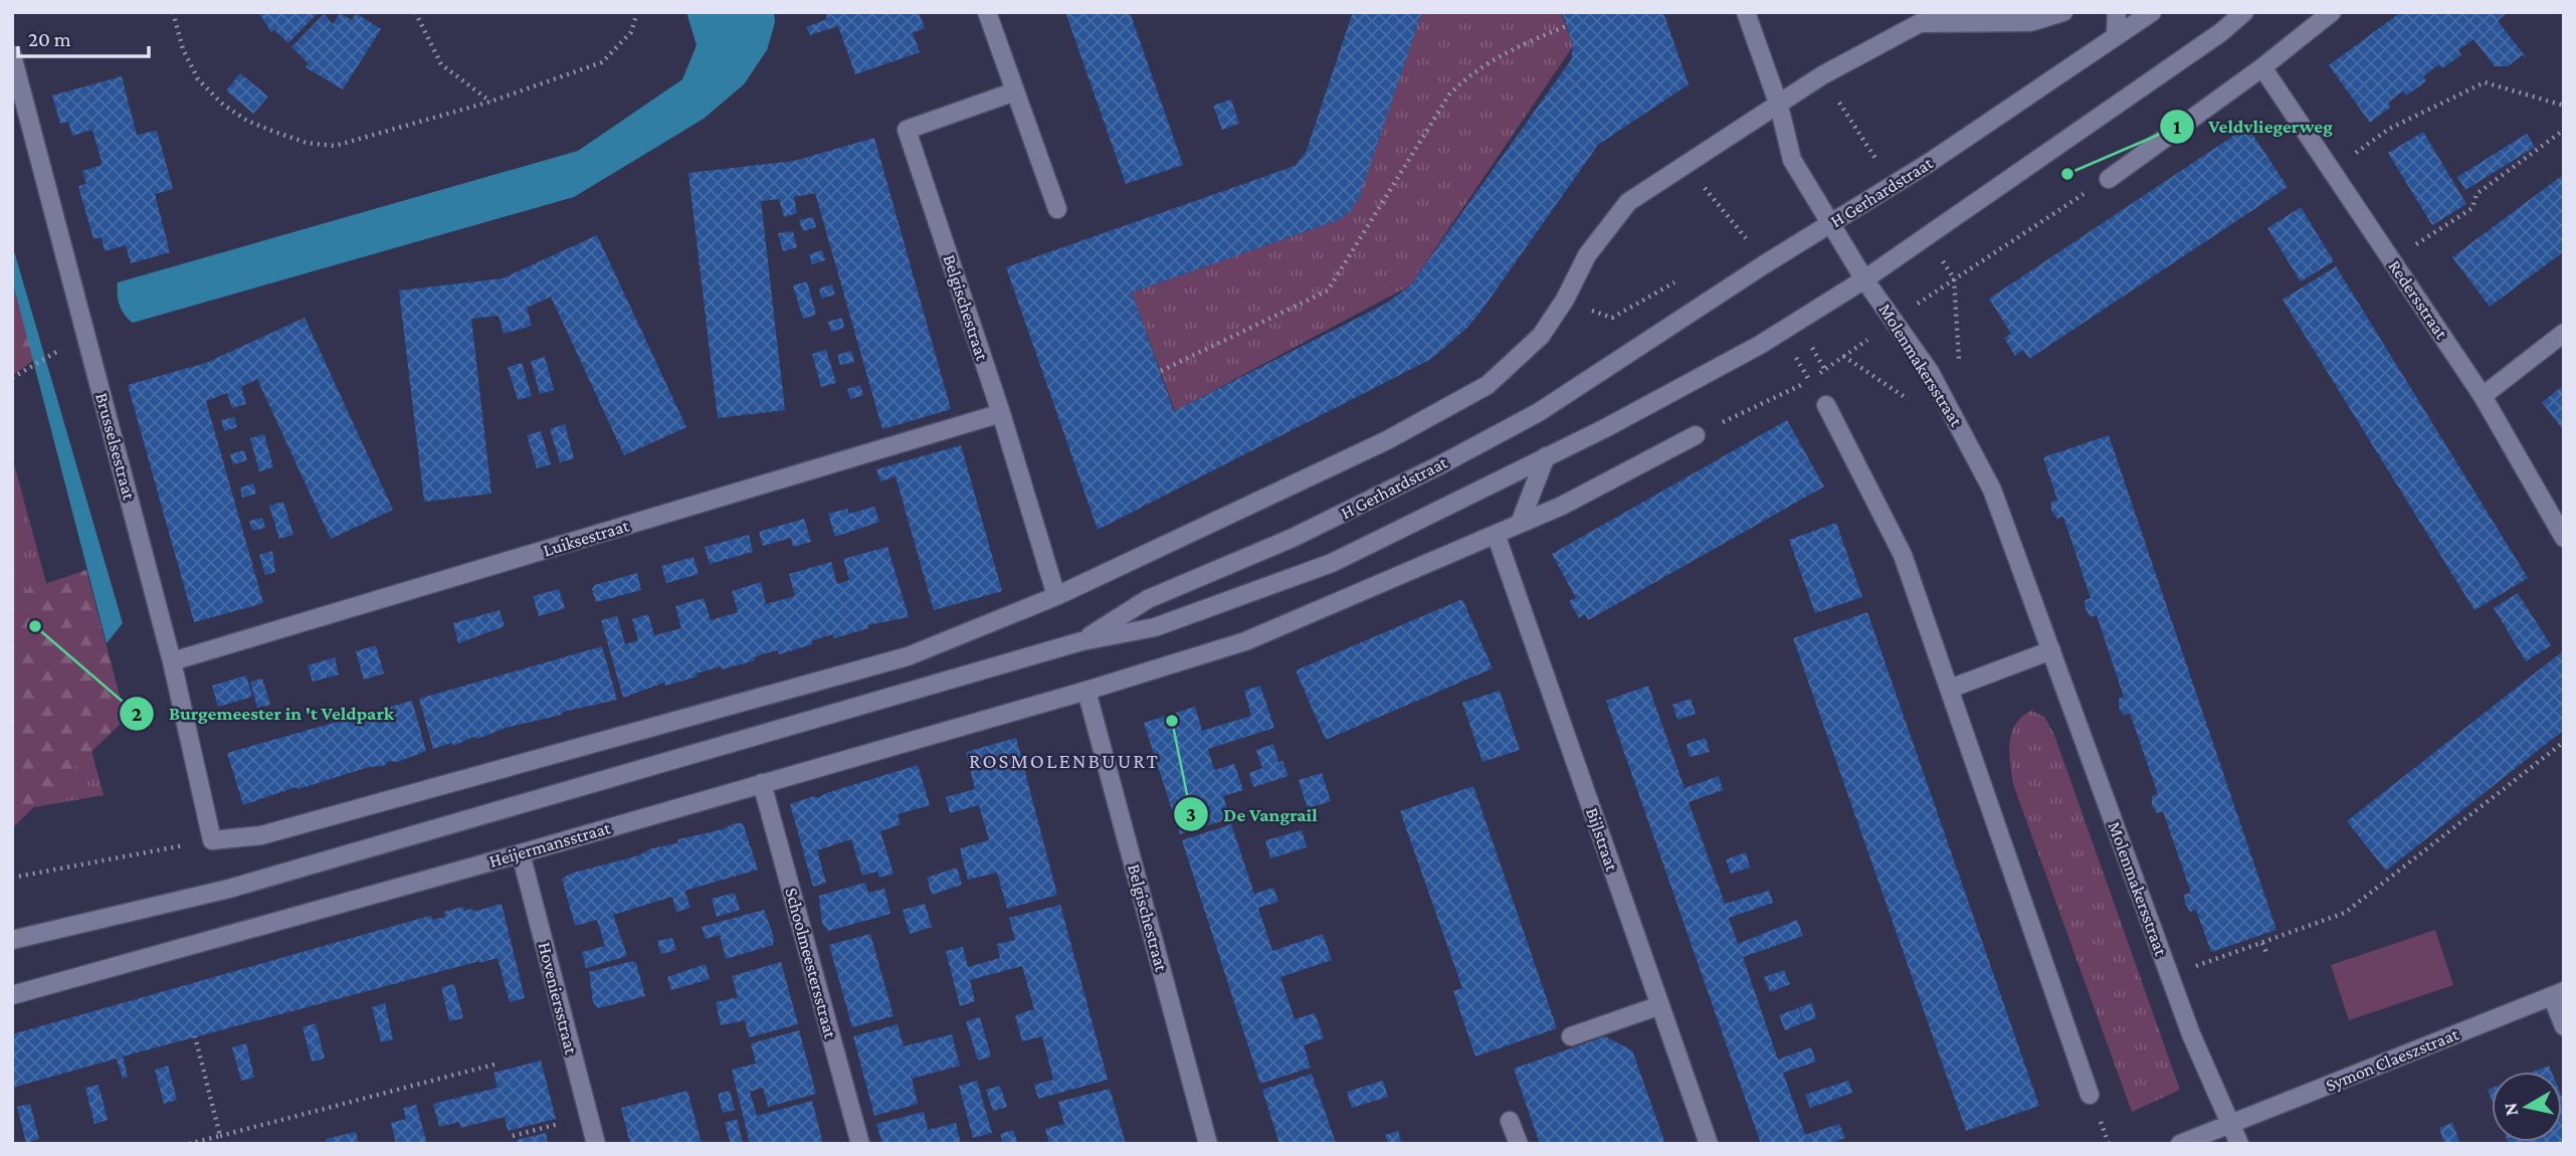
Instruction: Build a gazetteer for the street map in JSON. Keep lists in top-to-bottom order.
{
  "streets": {
    "street": [
      "H Gerhardstraat",
      "Redersstraat",
      "Belgischestraat",
      "Molenmakersstraat",
      "Brusselsestraat",
      "Luiksestraat",
      "Bijlstraat",
      "Heijermansstraat",
      "Schoolmeestersstraat",
      "Hoveniersstraat",
      "Symon Claeszstraat"
    ]
  },
  "crossings": [
    ["H Gerhardstraat", "Molenmakersstraat"],
    ["Belgischestraat", "Luiksestraat"],
    ["Belgischestraat", "Heijermansstraat"],
    ["Molenmakersstraat", "Symon Claeszstraat"],
    ["Brusselsestraat", "Luiksestraat"],
    ["Heijermansstraat", "Schoolmeestersstraat"],
    ["Heijermansstraat", "Hoveniersstraat"]
  ],
  "districts": ["ROSMOLENBUURT"],
  "places": ["Veldvliegerweg", "Burgemeester in 't Veldpark", "De Vangrail"],
  "scale_bar": "20 m",
  "north": "left"
}
